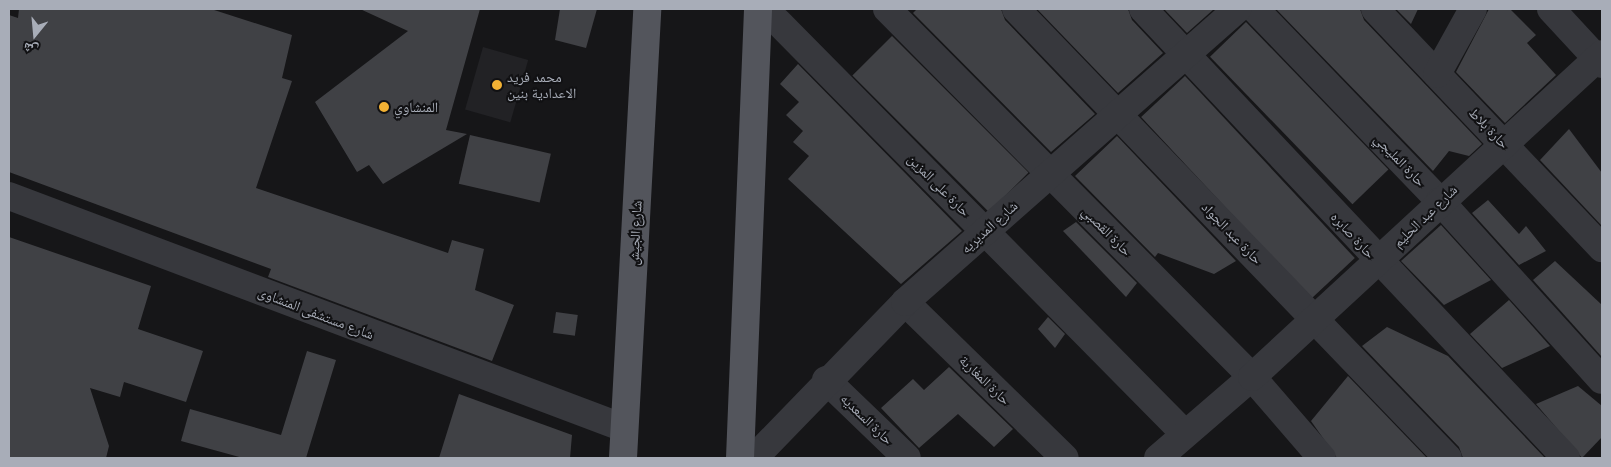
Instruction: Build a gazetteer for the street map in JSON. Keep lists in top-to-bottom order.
{
  "streets": {
    "main road": ["شارع الجيش"],
    "street": [
      "حارة بلاط",
      "حارة المليجي",
      "حارة على المزين",
      "شارع عبد الحليم",
      "شارع المديريه",
      "حارة القصبي",
      "حارة عبد الجواد",
      "حارة صابره",
      "شارع مستشفى المنشاوى",
      "حارة المغاربة",
      "حارة السعديه"
    ]
  },
  "crossings": [
    ["حارة بلاط", "شارع عبد الحليم"],
    ["حارة المليجي", "شارع عبد الحليم"],
    ["حارة على المزين", "شارع عبد الحليم"],
    ["حارة على المزين", "شارع المديريه"],
    ["شارع عبد الحليم", "حارة القصبي"],
    ["شارع عبد الحليم", "حارة عبد الجواد"],
    ["شارع عبد الحليم", "حارة صابره"],
    ["شارع المديريه", "حارة القصبي"],
    ["شارع المديريه", "حارة عبد الجواد"],
    ["شارع المديريه", "حارة صابره"],
    ["شارع المديريه", "حارة المغاربة"],
    ["شارع المديريه", "حارة السعديه"],
    ["شارع الجيش", "شارع مستشفى المنشاوى"]
  ],
  "places": ["محمد فريد الاعدادية بنين", "المنشاوي"],
  "north": "bottom"
}
